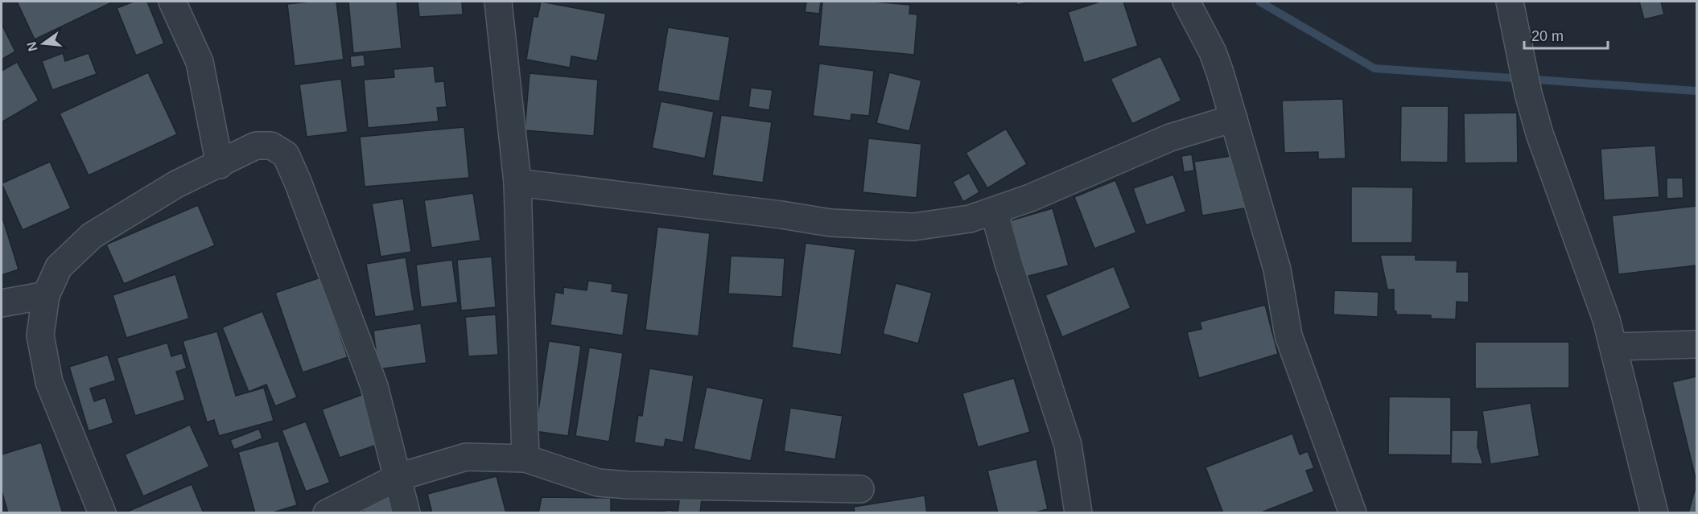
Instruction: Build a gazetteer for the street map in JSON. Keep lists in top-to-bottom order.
{
  "scale_bar": "20 m",
  "north": "left"
}
